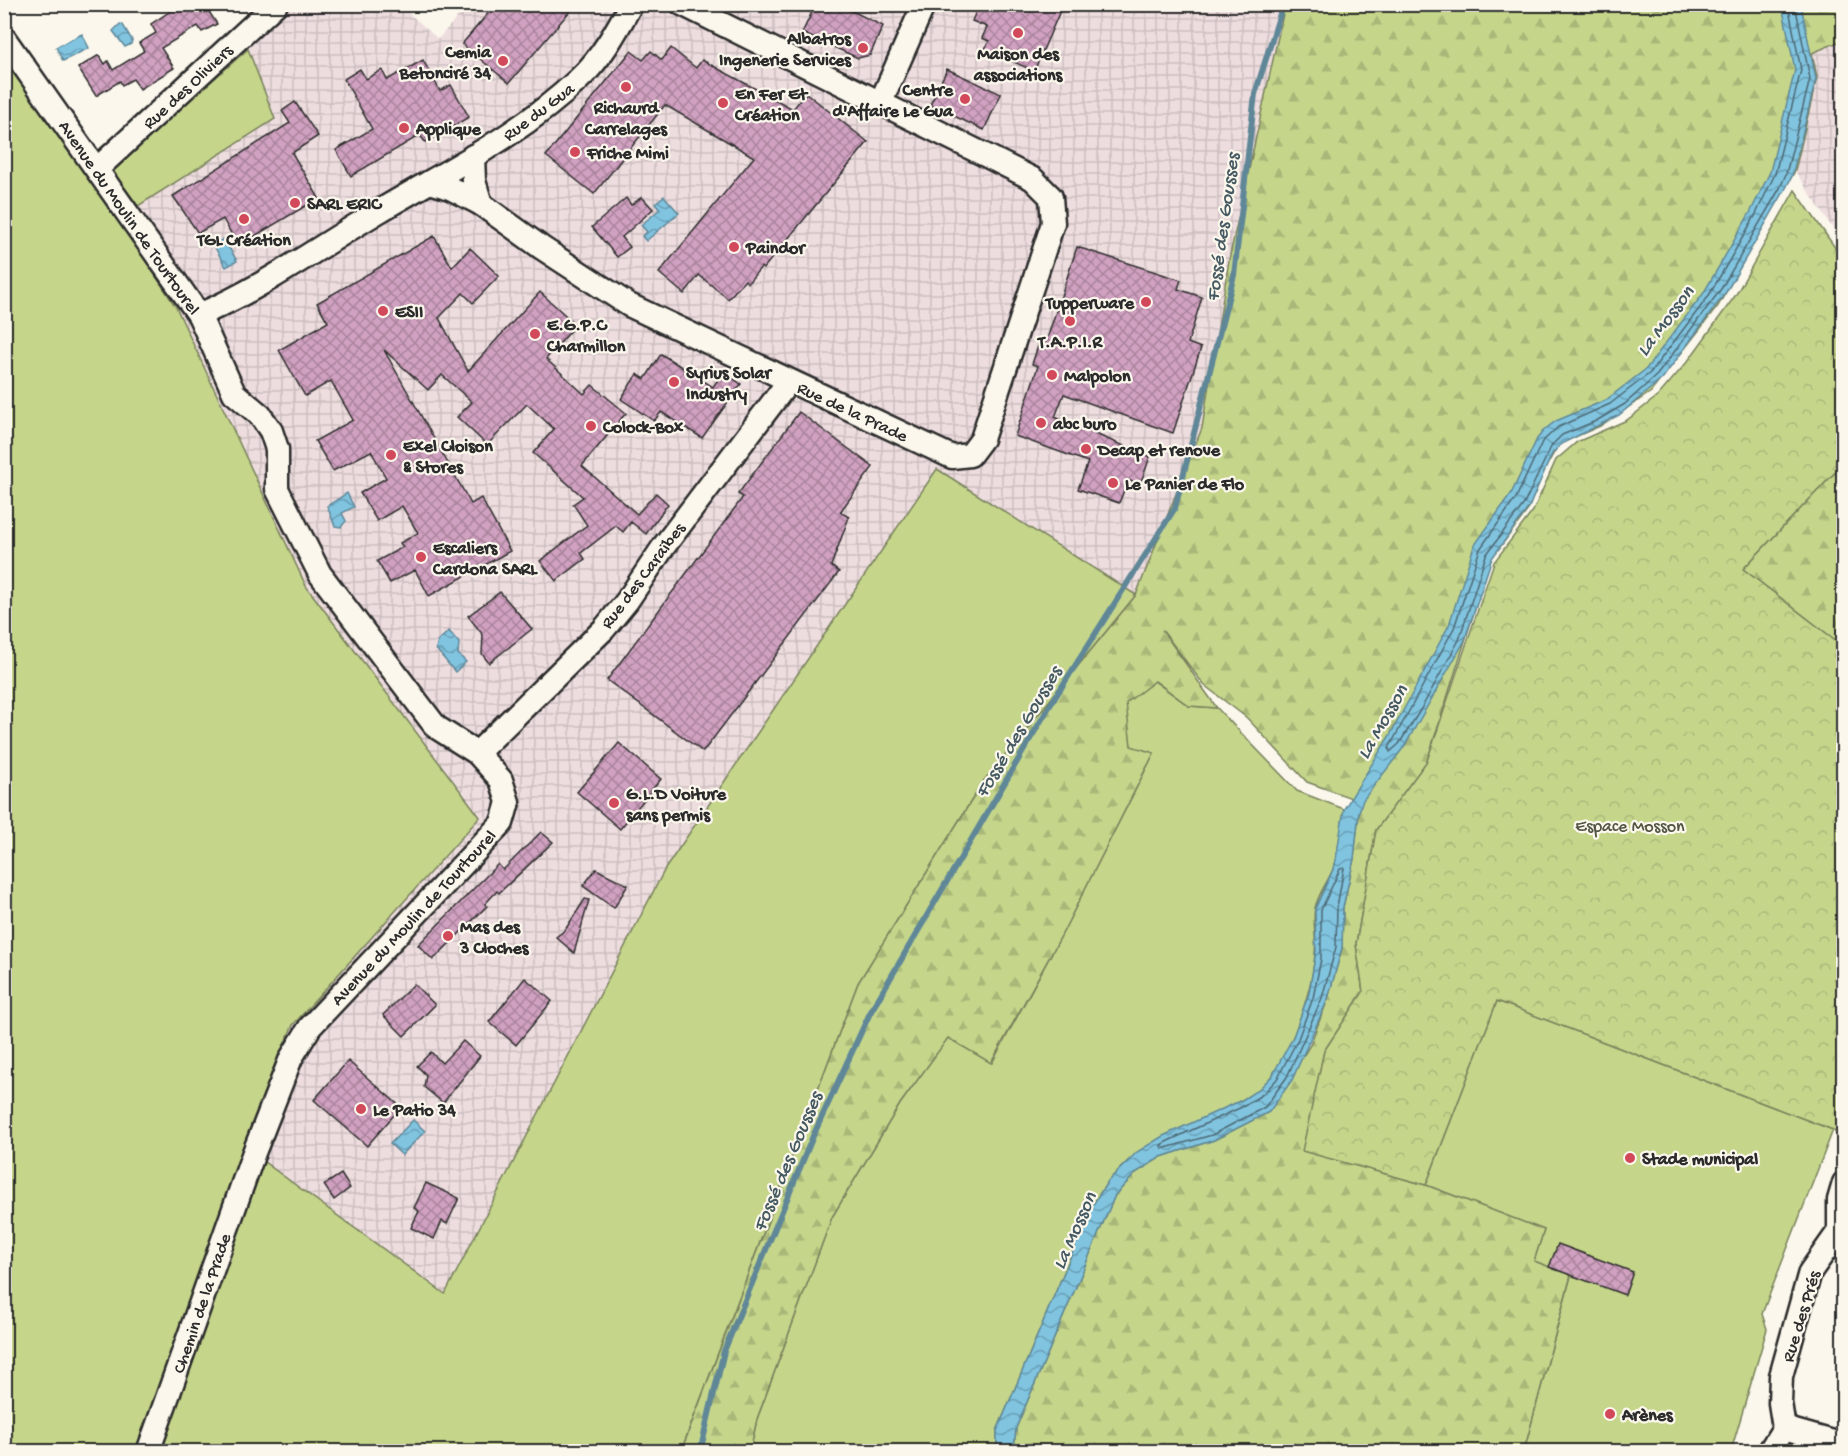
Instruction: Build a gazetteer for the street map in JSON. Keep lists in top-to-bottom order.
{
  "streets": {
    "street": [
      "Rue des Oliviers",
      "Rue du Gua",
      "Avenue du Moulin de Tourtourel",
      "Rue de la Prade",
      "Rue des Caraïbes",
      "Chemin de la Prade",
      "Rue des Prés"
    ]
  },
  "crossings": [
    ["Rue des Oliviers", "Avenue du Moulin de Tourtourel"],
    ["Rue du Gua", "Avenue du Moulin de Tourtourel"],
    ["Rue du Gua", "Rue de la Prade"],
    ["Avenue du Moulin de Tourtourel", "Rue des Caraïbes"],
    ["Avenue du Moulin de Tourtourel", "Chemin de la Prade"],
    ["Rue de la Prade", "Rue des Caraïbes"]
  ],
  "water": ["Fossé des Gousses", "La Mosson"],
  "parks": ["Espace Mosson"],
  "places": [
    "Maison des associations",
    "Albatros Ingenerie Services",
    "Cemia Betonciré 34",
    "Richaurd Carrelages",
    "Centre d'Affaire Le Gua",
    "En Fer Et Création",
    "Applique",
    "Friche Mimi",
    "SARL ERIC",
    "TGL Création",
    "Paindor",
    "Tupperware",
    "ESII",
    "T.A.P.I.R",
    "E.G.P.C Charmillon",
    "Malpolon",
    "Syrius Solar Industry",
    "abc buro",
    "Colock-Box",
    "Decap et renove",
    "Exel Cloison & Stores",
    "Le Panier de Flo",
    "Escaliers Cardona SARL",
    "G.L.D Voiture sans permis",
    "Mas des 3 Cloches",
    "Le Patio 34",
    "Stade municipal",
    "Arènes"
  ]
}
